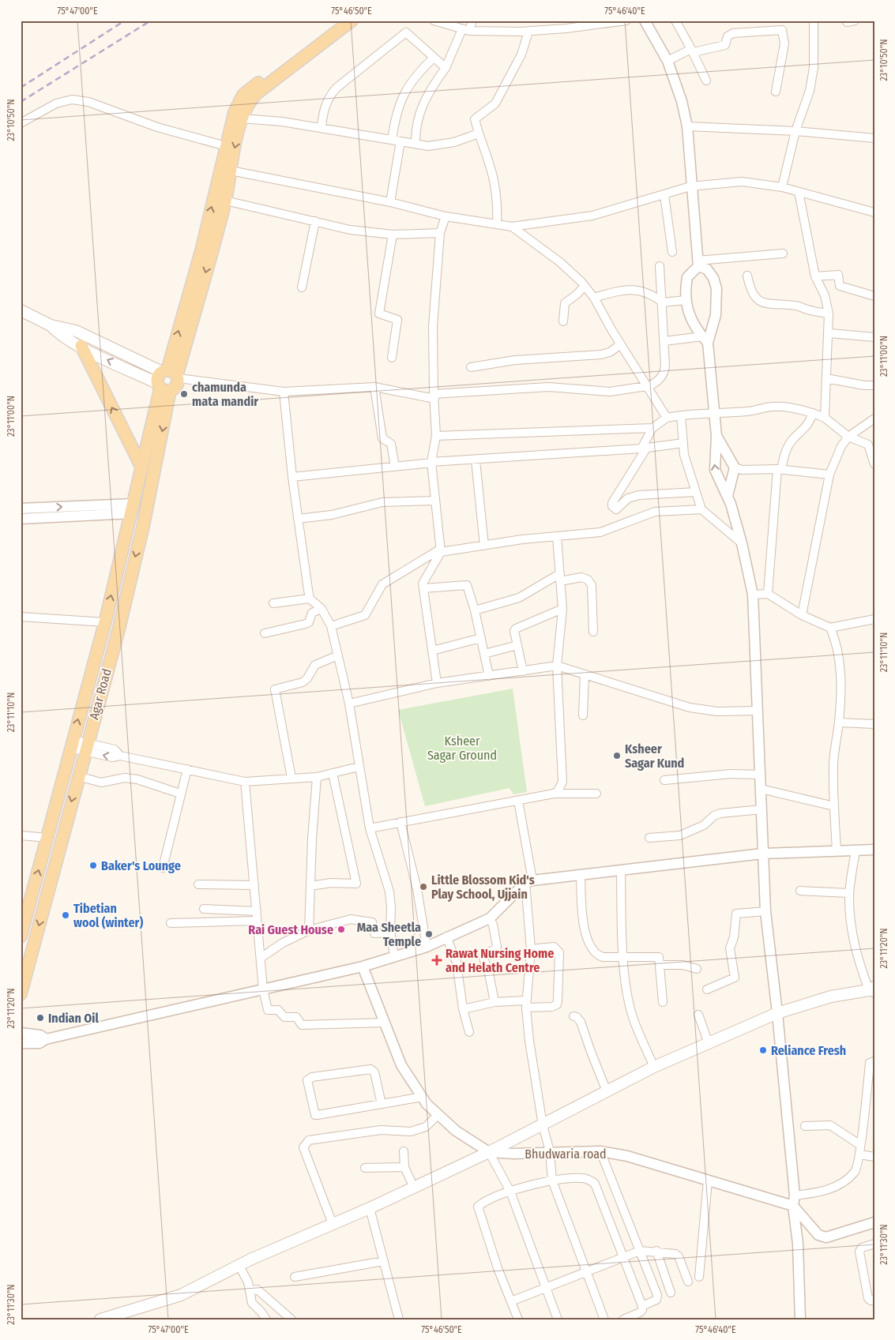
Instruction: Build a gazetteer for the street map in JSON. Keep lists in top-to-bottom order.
{
  "streets": {
    "main road": ["Agar Road"],
    "street": ["Bhudwaria road"]
  },
  "parks": ["Ksheer Sagar Ground"],
  "places": {
    "other": [
      "chamunda mata mandir",
      "Ksheer Sagar Kund",
      "Baker's Lounge",
      "Little Blossom Kid's Play School, Ujjain",
      "Tibetian wool (winter)",
      "Rai Guest House",
      "Maa Sheetla Temple",
      "Indian Oil",
      "Reliance Fresh"
    ],
    "health": ["Rawat Nursing Home and Helath Centre"]
  },
  "coordinates": [
    "75°47'00\"E",
    "75°46'50\"E",
    "75°46'40\"E",
    "23°10'50\"N",
    "23°11'00\"N",
    "23°11'10\"N",
    "23°11'20\"N",
    "23°11'30\"N"
  ]
}
